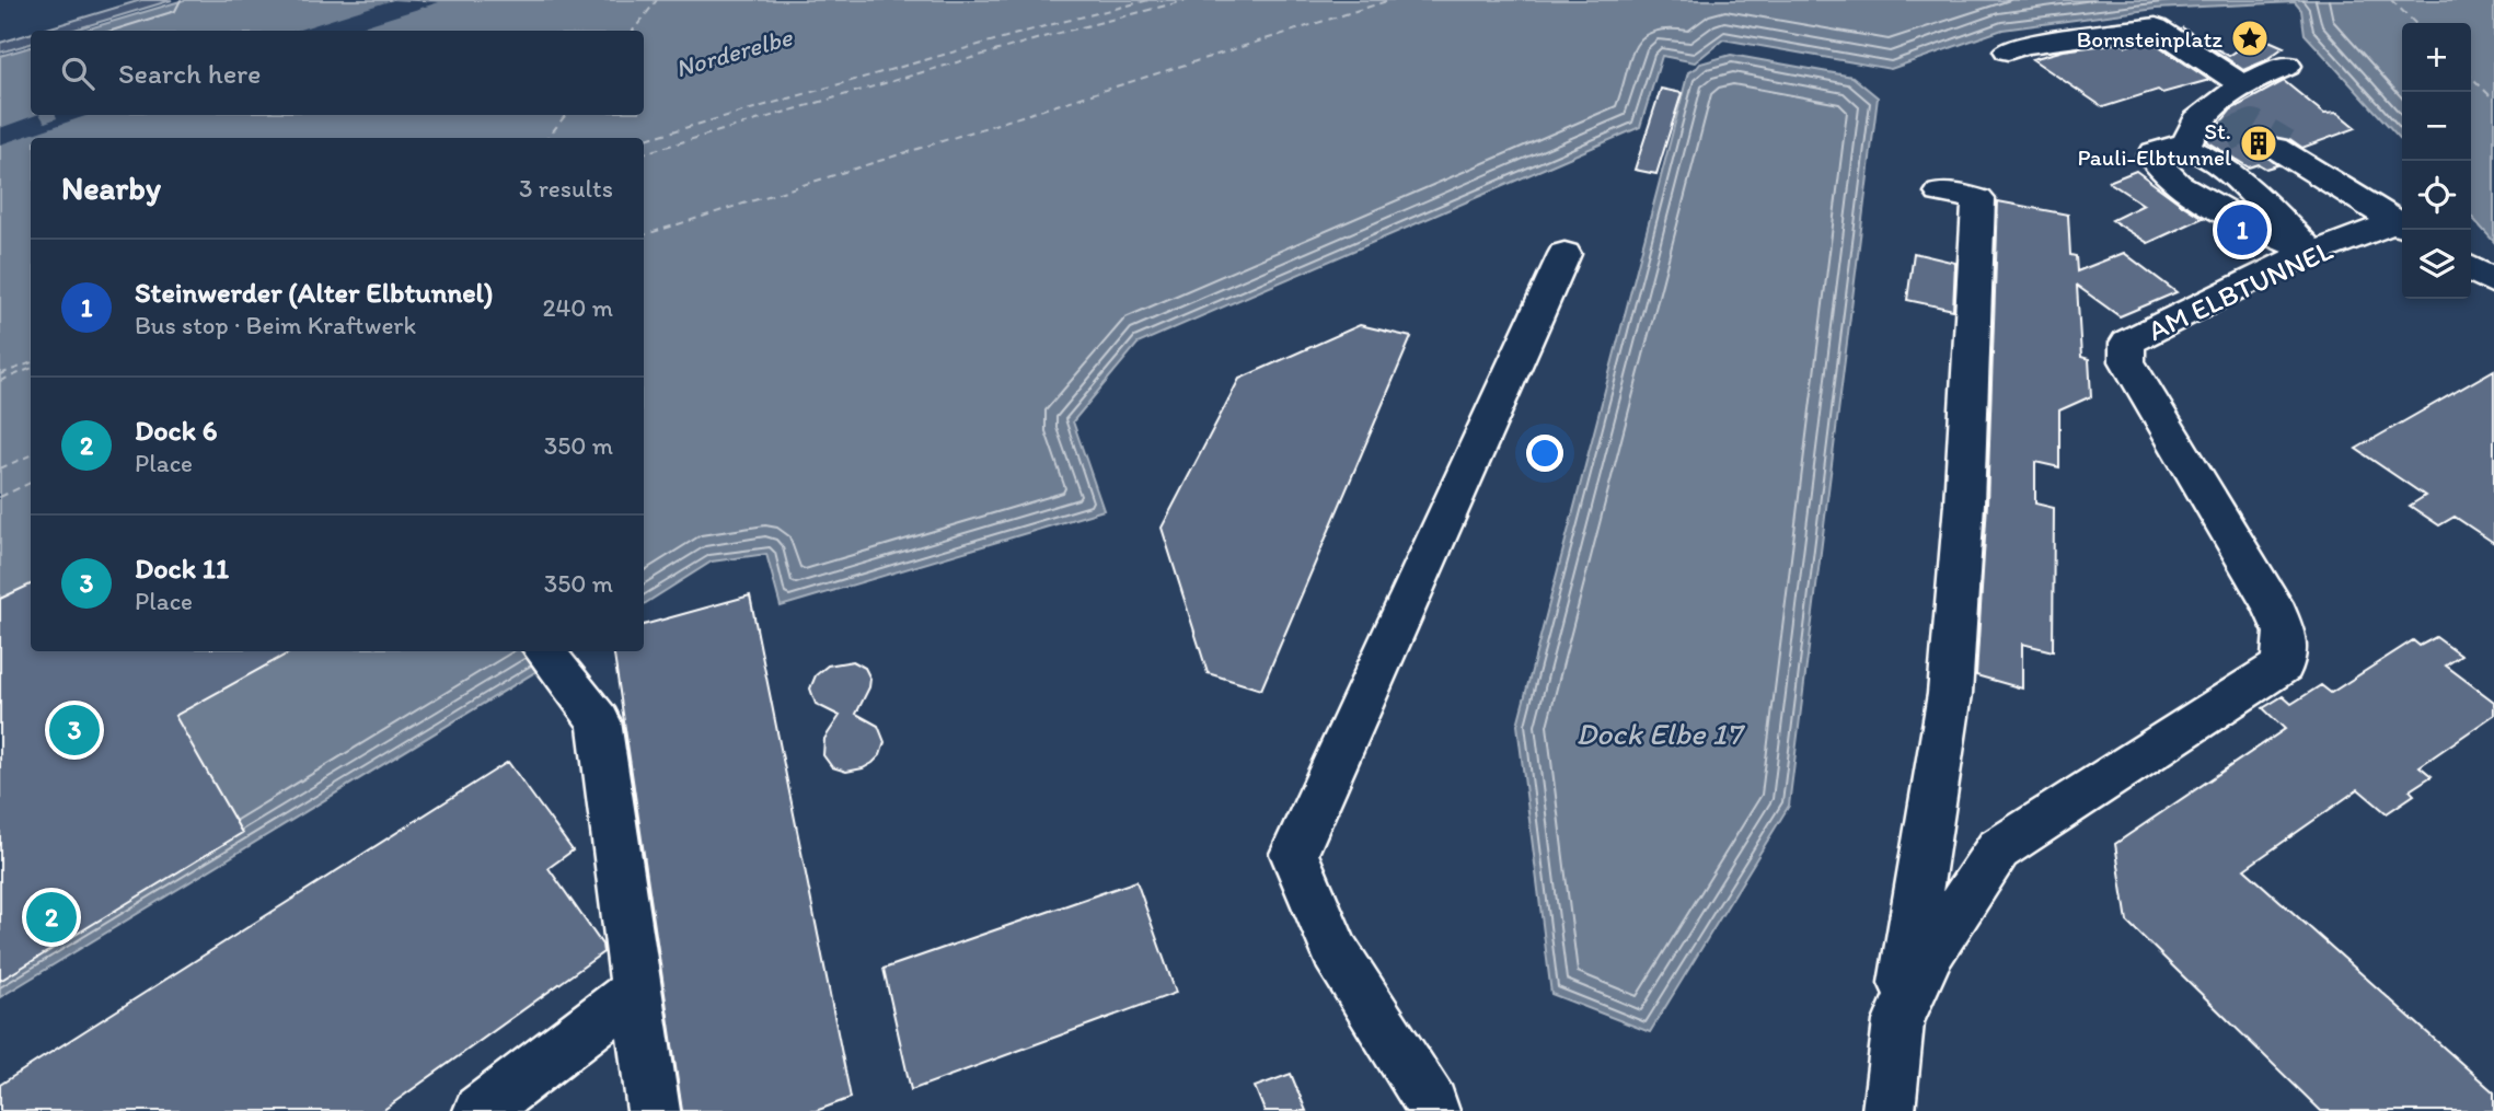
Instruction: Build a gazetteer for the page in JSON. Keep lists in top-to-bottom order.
{
  "streets": {
    "street": ["AM ELBTUNNEL"]
  },
  "water": ["Norderelbe", "Dock Elbe 17"],
  "places": {
    "place": ["Bornsteinplatz"],
    "building": ["St. Pauli-Elbtunnel"]
  },
  "page": {
    "map_buttons": ["+", "−"],
    "search": "Search here",
    "heading": ["Nearby", "3 results"],
    "pins": ["1", "3", "2"],
    "list": [
      {
        "mark": "1",
        "name": "Steinwerder (Alter Elbtunnel)",
        "note": "Bus stop · Beim Kraftwerk",
        "value": "240 m"
      },
      {
        "mark": "2",
        "name": "Dock 6",
        "note": "Place",
        "value": "350 m"
      },
      {
        "mark": "3",
        "name": "Dock 11",
        "note": "Place",
        "value": "350 m"
      }
    ]
  }
}
